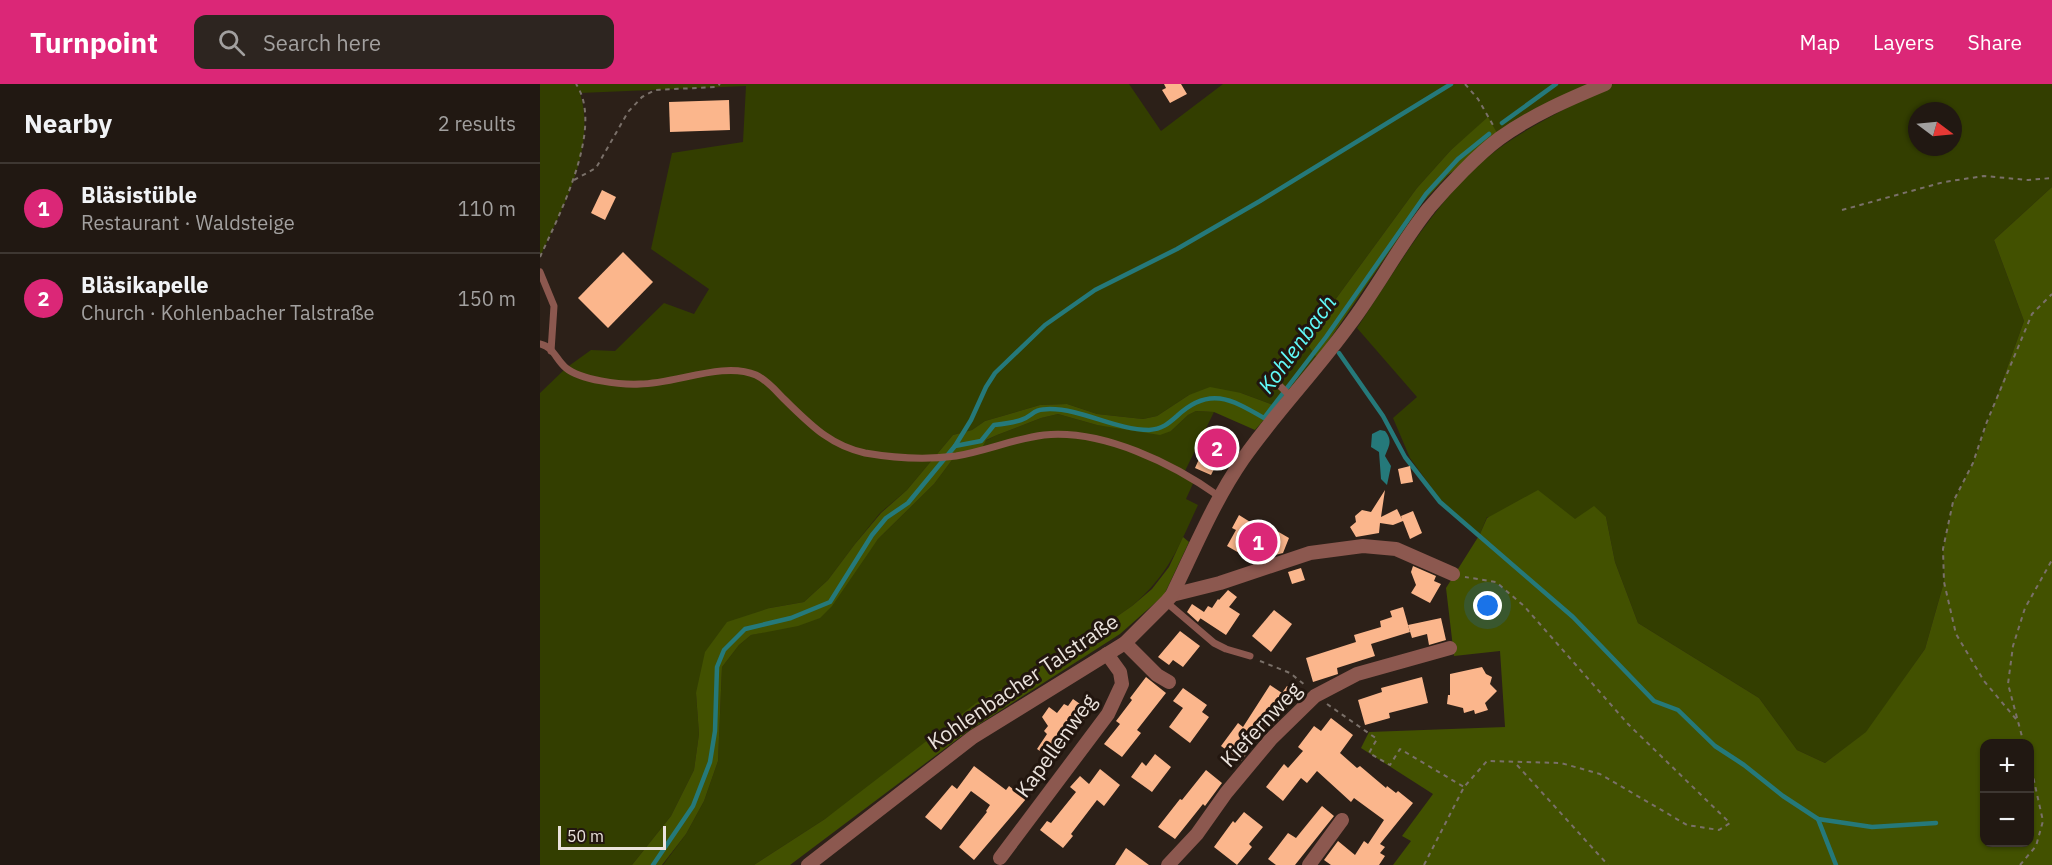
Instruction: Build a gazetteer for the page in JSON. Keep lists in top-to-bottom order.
{
  "streets": {
    "street": ["Kohlenbacher Talstraße", "Kiefernweg", "Kapellenweg"]
  },
  "crossings": [
    ["Kohlenbacher Talstraße", "Kapellenweg"]
  ],
  "water": ["Kohlenbach"],
  "scale_bar": "50 m",
  "north": "right",
  "page": {
    "header": "Turnpoint",
    "search": "Search here",
    "nav": ["Map", "Layers", "Share"],
    "heading": ["Nearby", "2 results"],
    "list": [
      {
        "mark": "1",
        "name": "Bläsistüble",
        "note": "Restaurant · Waldsteige",
        "value": "110 m"
      },
      {
        "mark": "2",
        "name": "Bläsikapelle",
        "note": "Church · Kohlenbacher Talstraße",
        "value": "150 m"
      }
    ],
    "pins": ["2", "1"],
    "map_buttons": ["+", "−"],
    "scale": "50 m"
  }
}
